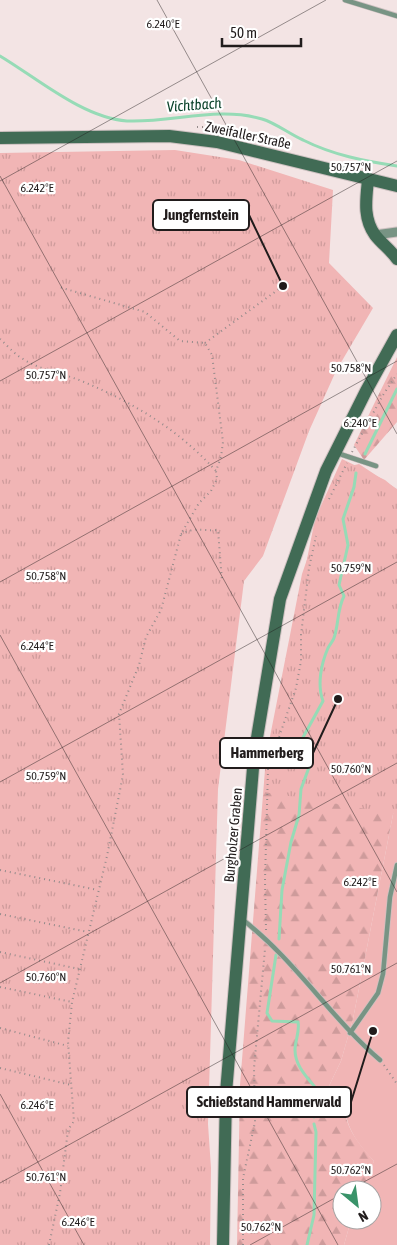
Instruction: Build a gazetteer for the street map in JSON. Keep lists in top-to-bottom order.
{
  "streets": {
    "main road": ["Zweifaller Straße", "Burgholzer Graben"]
  },
  "water": ["Vichtbach"],
  "places": ["Jungfernstein", "Hammerberg", "Schießstand Hammerwald"],
  "scale_bar": "50 m",
  "north": "bottom right",
  "coordinates": [
    "6.240°E",
    "50.757°N",
    "6.242°E",
    "50.758°N",
    "50.759°N",
    "6.244°E",
    "50.760°N",
    "50.761°N",
    "6.246°E",
    "50.762°N"
  ]
}
